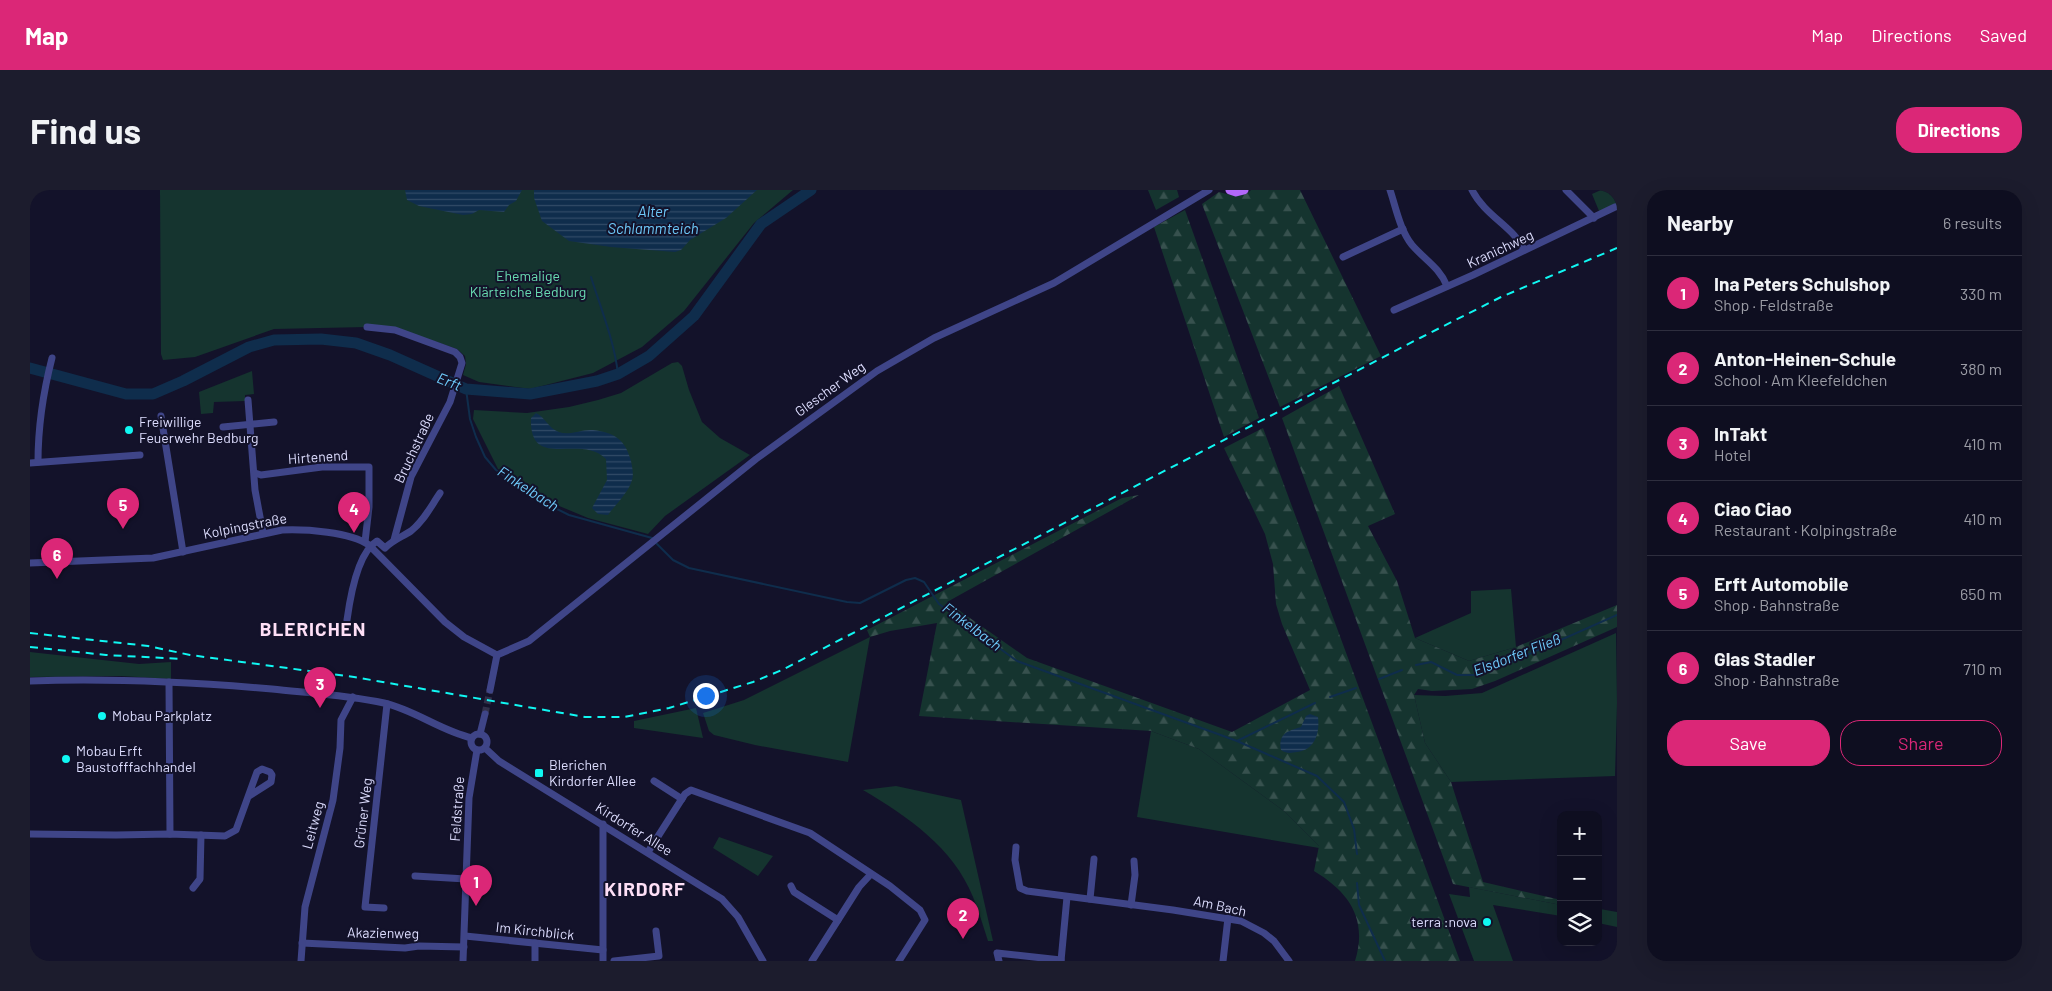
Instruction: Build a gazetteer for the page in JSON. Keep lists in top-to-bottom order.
{
  "streets": {
    "street": [
      "Kranichweg",
      "Glescher Weg",
      "Bruchstraße",
      "Hirtenend",
      "Kolpingstraße",
      "Feldstraße",
      "Grüner Weg",
      "Leitweg",
      "Kirdorfer Allee",
      "Am Bach",
      "Im Kirchblick",
      "Akazienweg"
    ]
  },
  "crossings": [
    ["Bruchstraße", "Kolpingstraße"],
    ["Hirtenend", "Kolpingstraße"],
    ["Feldstraße", "Kirdorfer Allee"],
    ["Feldstraße", "Im Kirchblick"],
    ["Feldstraße", "Akazienweg"],
    ["Leitweg", "Akazienweg"]
  ],
  "districts": ["BLERICHEN", "KIRDORF"],
  "water": [
    "Alter Schlammteich",
    "Erft",
    "Finkelbach",
    "Elsdorfer Fließ"
  ],
  "parks": ["Ehemalige Klärteiche Bedburg"],
  "places": {
    "other": [
      "Freiwillige Feuerwehr Bedburg",
      "Mobau Parkplatz",
      "Mobau Erft Baustofffachhandel",
      "terra :nova"
    ],
    "transit": ["Blerichen Kirdorfer Allee"]
  },
  "page": {
    "header": "Map",
    "nav": ["Map", "Directions", "Saved"],
    "buttons": [
      "Directions",
      ["Save", "Share"]
    ],
    "title": "Find us",
    "heading": ["Nearby", "6 results"],
    "list": [
      {
        "mark": "1",
        "name": "Ina Peters Schulshop",
        "note": "Shop · Feldstraße",
        "value": "330 m"
      },
      {
        "mark": "2",
        "name": "Anton-Heinen-Schule",
        "note": "School · Am Kleefeldchen",
        "value": "380 m"
      },
      {
        "mark": "3",
        "name": "InTakt",
        "note": "Hotel",
        "value": "410 m"
      },
      {
        "mark": "4",
        "name": "Ciao Ciao",
        "note": "Restaurant · Kolpingstraße",
        "value": "410 m"
      },
      {
        "mark": "5",
        "name": "Erft Automobile",
        "note": "Shop · Bahnstraße",
        "value": "650 m"
      },
      {
        "mark": "6",
        "name": "Glas Stadler",
        "note": "Shop · Bahnstraße",
        "value": "710 m"
      }
    ],
    "pins": [
      "5",
      "4",
      "6",
      "3",
      "1",
      "2"
    ],
    "map_buttons": ["+", "−"]
  }
}
